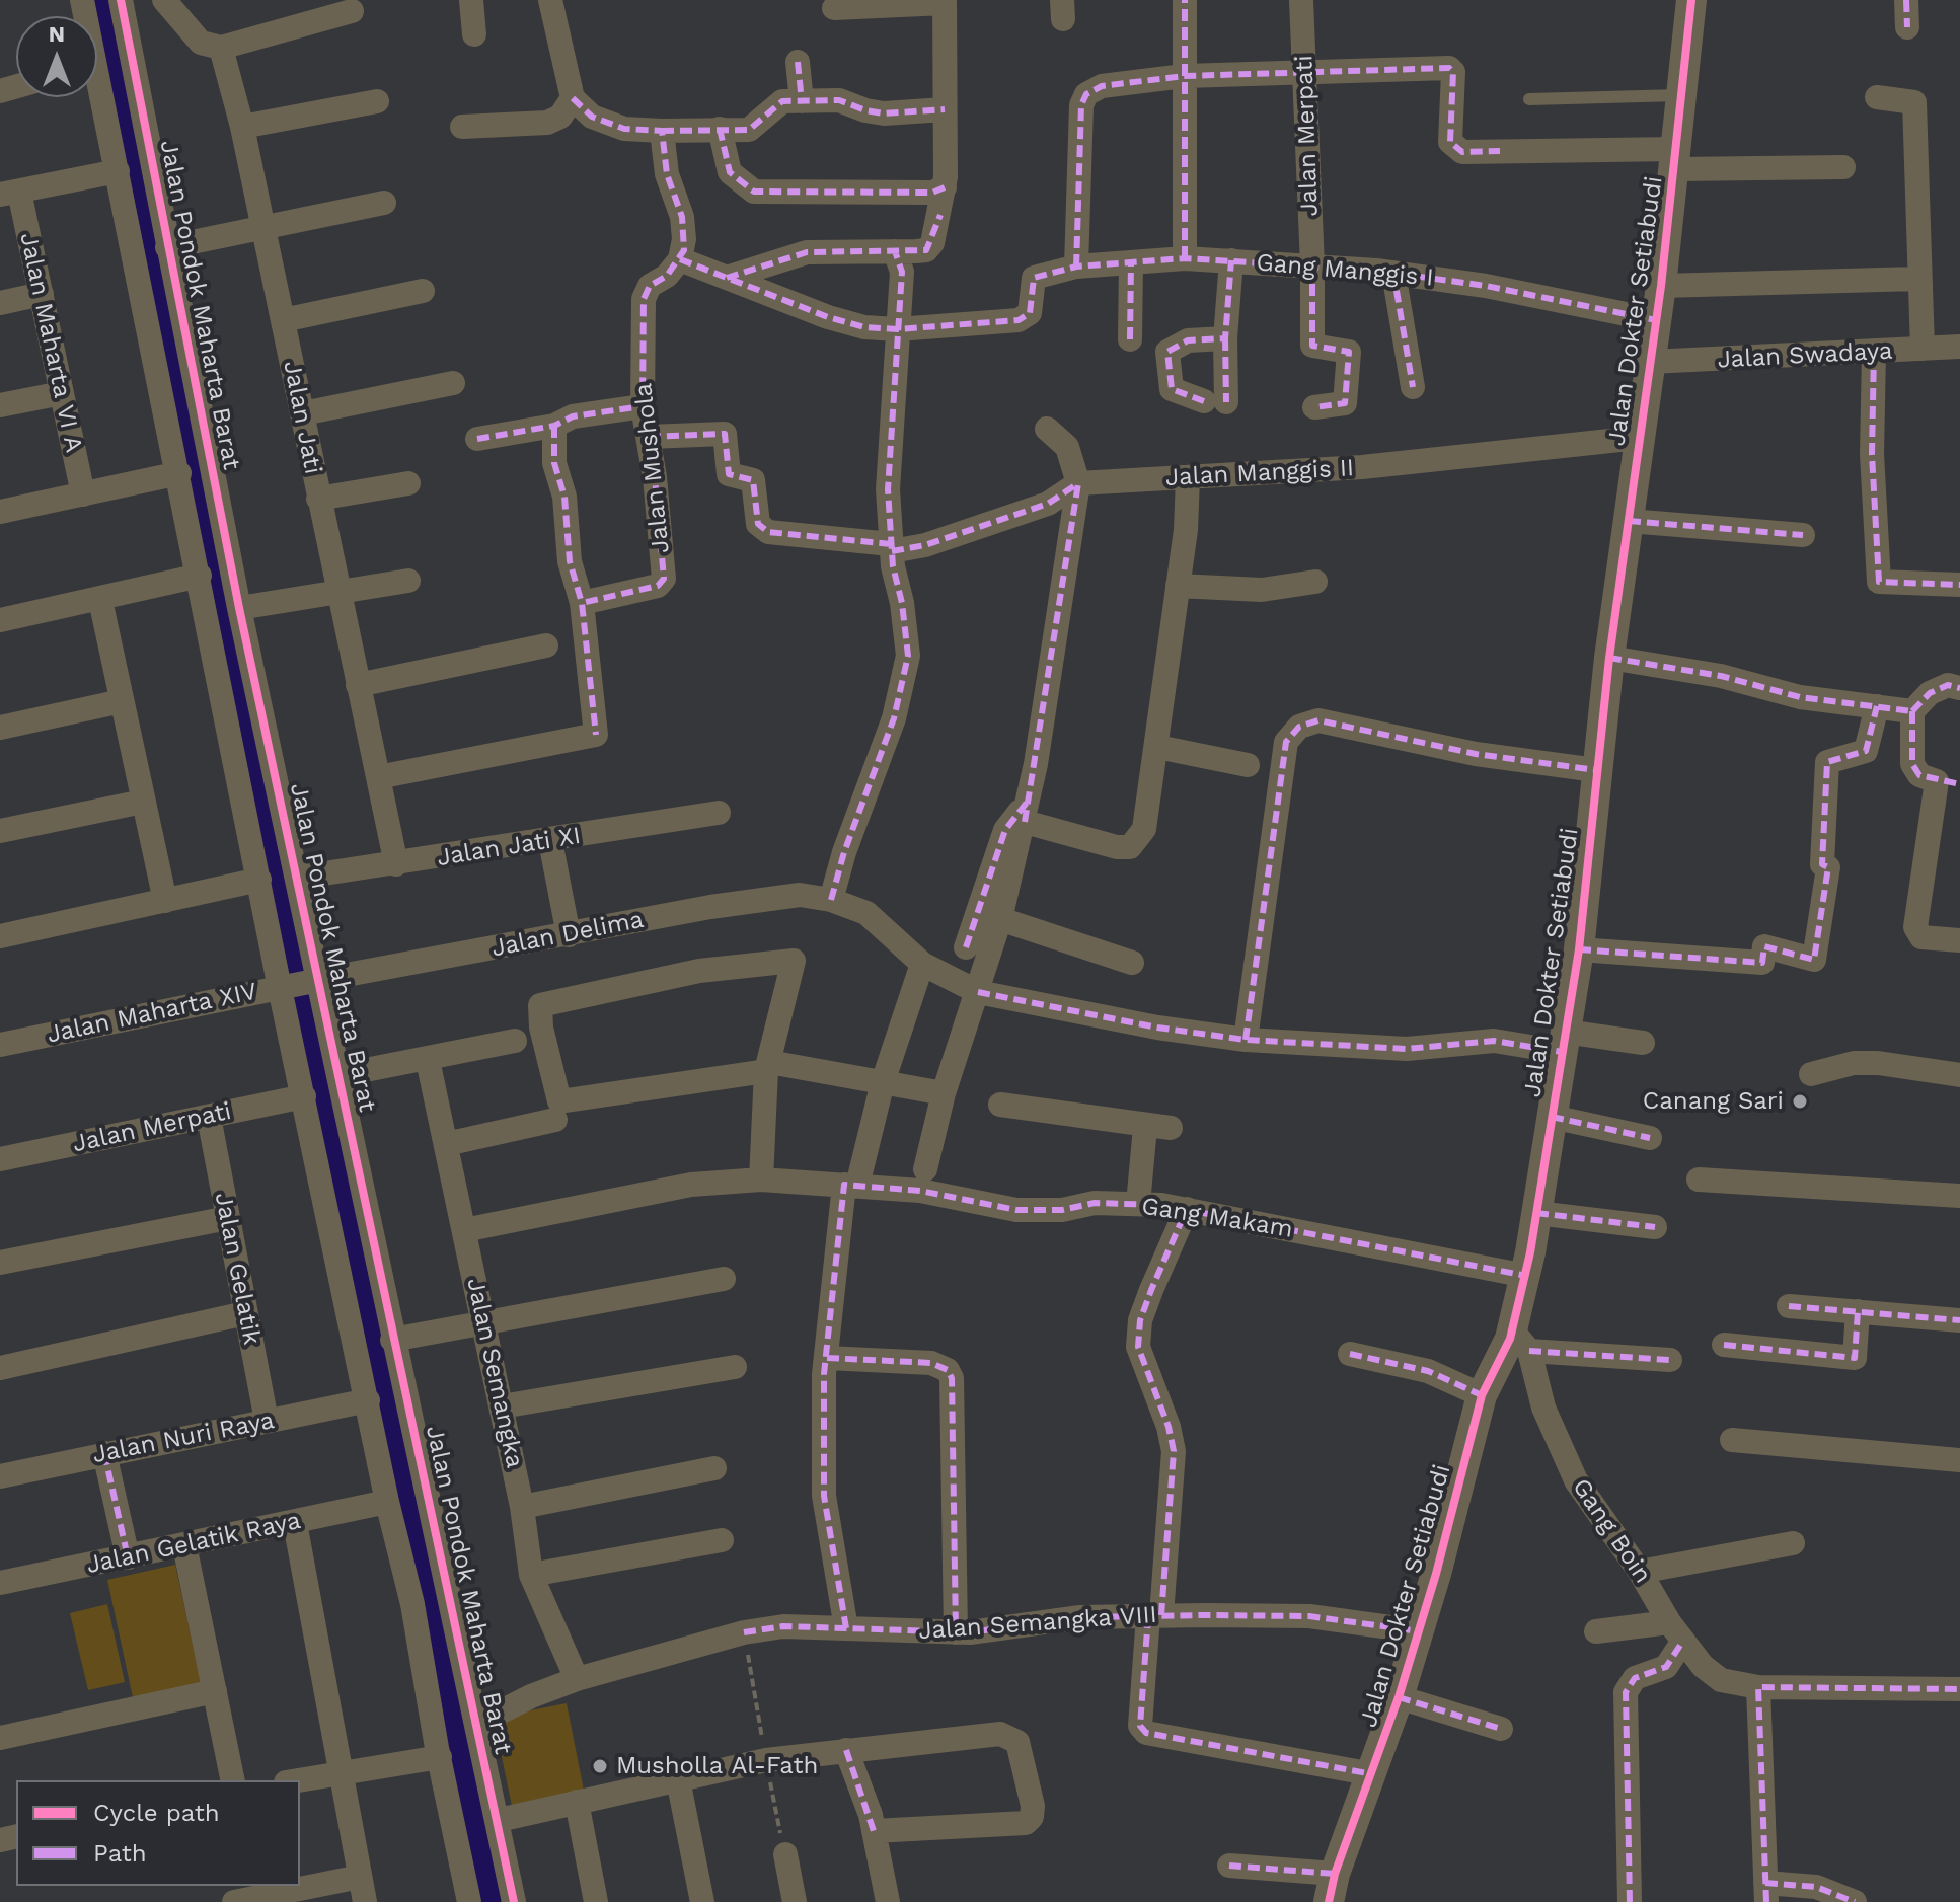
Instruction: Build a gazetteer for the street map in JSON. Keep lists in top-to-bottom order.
{
  "streets": {
    "street": [
      "Jalan Merpati",
      "Gang Manggis I",
      "Jalan Pondok Maharta Barat",
      "Jalan Dokter Setiabudi",
      "Jalan Maharta VI A",
      "Jalan Swadaya",
      "Jalan Jati",
      "Jalan Mushola",
      "Jalan Manggis II",
      "Jalan Jati XI",
      "Jalan Delima",
      "Jalan Maharta XIV",
      "Gang Makam",
      "Jalan Gelatik",
      "Jalan Semangka",
      "Jalan Nuri Raya",
      "Gang Boin",
      "Jalan Gelatik Raya",
      "Jalan Semangka VIII"
    ]
  },
  "crossings": [
    ["Jalan Merpati", "Gang Manggis I"],
    ["Jalan Merpati", "Jalan Pondok Maharta Barat"],
    ["Jalan Merpati", "Jalan Gelatik"],
    ["Gang Manggis I", "Jalan Dokter Setiabudi"],
    ["Jalan Pondok Maharta Barat", "Jalan Jati XI"],
    ["Jalan Pondok Maharta Barat", "Jalan Delima"],
    ["Jalan Pondok Maharta Barat", "Jalan Maharta XIV"],
    ["Jalan Pondok Maharta Barat", "Jalan Nuri Raya"],
    ["Jalan Pondok Maharta Barat", "Jalan Gelatik Raya"],
    ["Jalan Pondok Maharta Barat", "Jalan Semangka VIII"],
    ["Jalan Dokter Setiabudi", "Jalan Swadaya"],
    ["Jalan Dokter Setiabudi", "Jalan Manggis II"],
    ["Jalan Dokter Setiabudi", "Jalan Delima"],
    ["Jalan Dokter Setiabudi", "Gang Makam"],
    ["Jalan Dokter Setiabudi", "Gang Boin"],
    ["Jalan Dokter Setiabudi", "Jalan Semangka VIII"],
    ["Jalan Jati", "Jalan Jati XI"],
    ["Jalan Mushola", "Jalan Manggis II"],
    ["Jalan Delima", "Jalan Maharta XIV"],
    ["Gang Makam", "Jalan Semangka"],
    ["Jalan Gelatik", "Jalan Nuri Raya"],
    ["Jalan Semangka", "Jalan Semangka VIII"]
  ],
  "places": ["Canang Sari", "Musholla Al-Fath"],
  "legend": ["Cycle path", "Path"],
  "north": "top"
}
